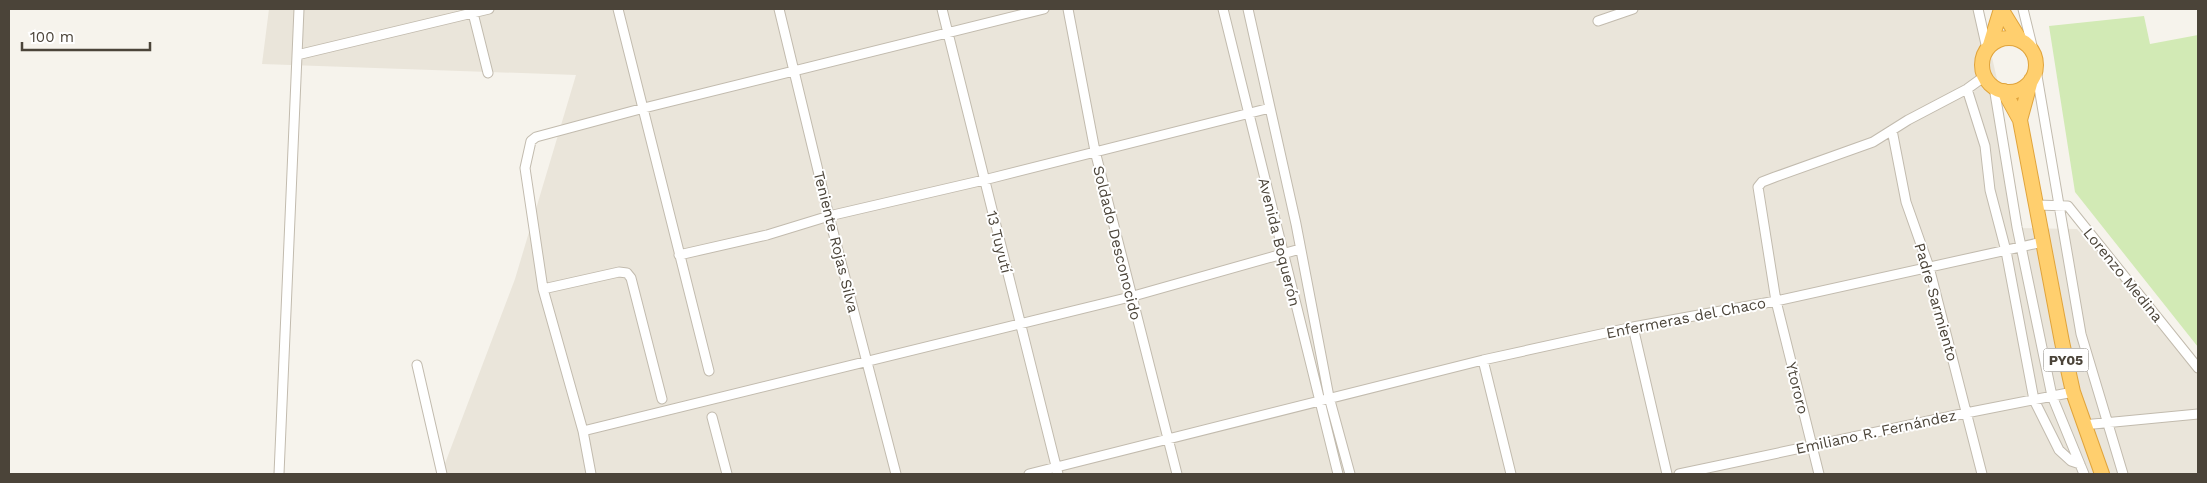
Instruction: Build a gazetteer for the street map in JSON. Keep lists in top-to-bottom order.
{
  "streets": {
    "highway": ["PY05"],
    "street": [
      "Teniente Rojas Silva",
      "13 Tuyutí",
      "Avenida Boquerón",
      "Soldado Desconocido",
      "Lorenzo Medina",
      "Padre Sarmiento",
      "Enfermeras del Chaco",
      "Ytororo",
      "Emiliano R. Fernández"
    ]
  },
  "crossings": [
    ["13 Tuyutí", "Enfermeras del Chaco"],
    ["Avenida Boquerón", "Enfermeras del Chaco"],
    ["Soldado Desconocido", "Enfermeras del Chaco"],
    ["Padre Sarmiento", "Enfermeras del Chaco"],
    ["Padre Sarmiento", "Ytororo"],
    ["Padre Sarmiento", "Emiliano R. Fernández"],
    ["Enfermeras del Chaco", "PY05"],
    ["Enfermeras del Chaco", "Ytororo"],
    ["PY05", "Emiliano R. Fernández"],
    ["Ytororo", "Emiliano R. Fernández"]
  ],
  "scale_bar": "100 m"
}
